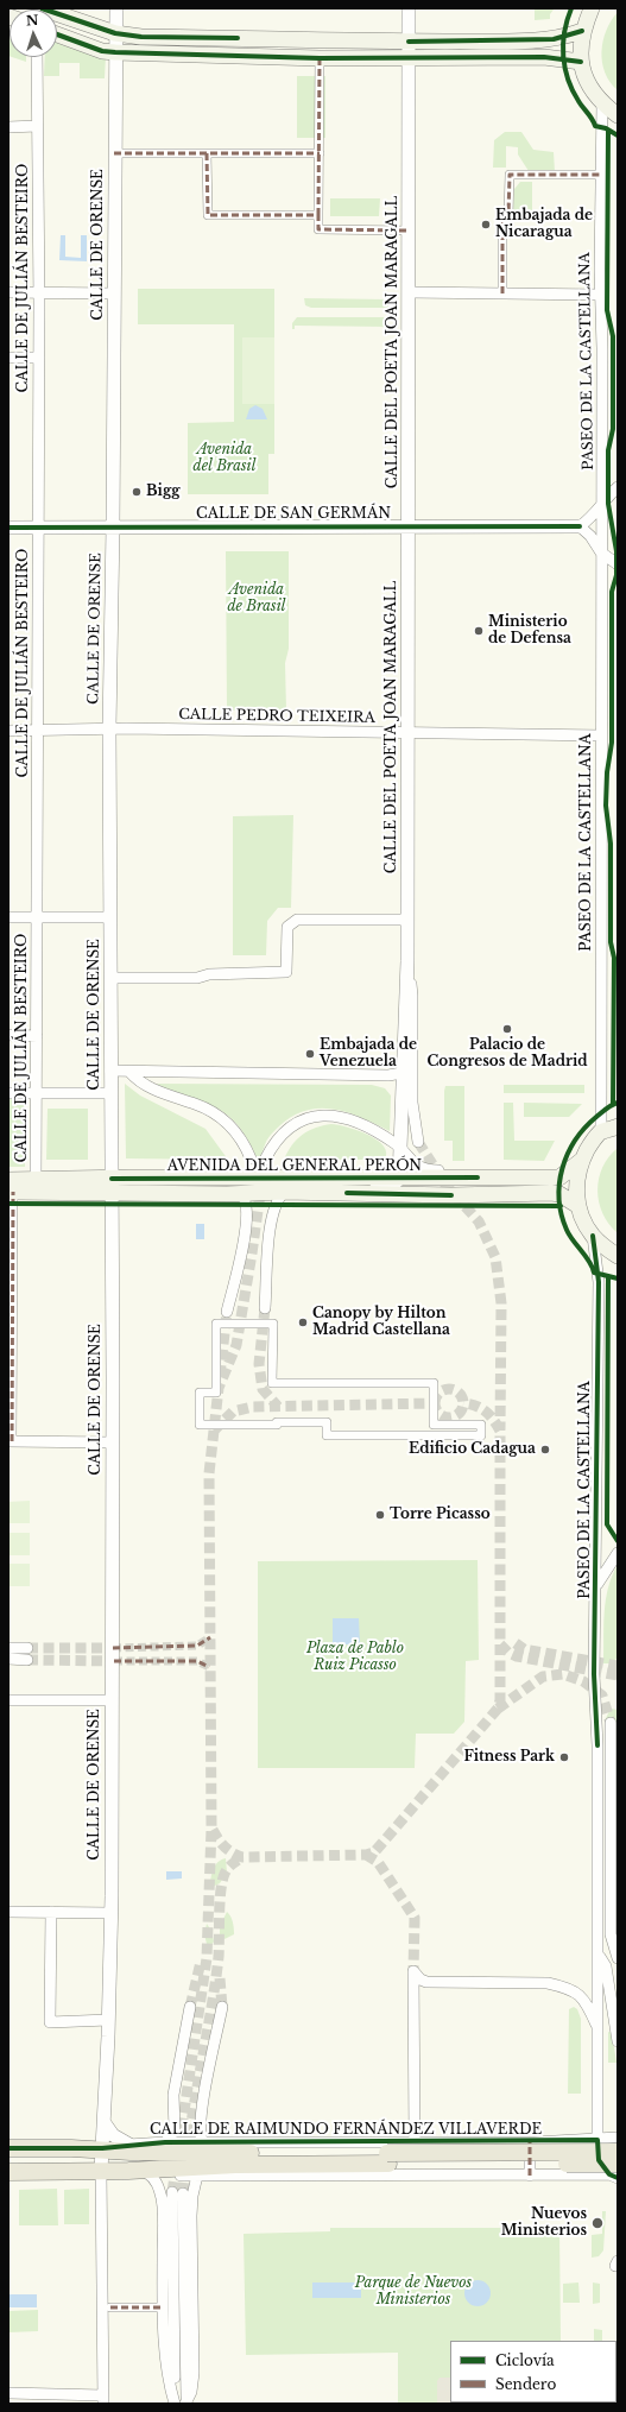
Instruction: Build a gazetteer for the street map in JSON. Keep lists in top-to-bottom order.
{
  "streets": {
    "main road": ["AVENIDA DEL GENERAL PERÓN", "CALLE DE RAIMUNDO FERNÁNDEZ VILLAVERDE"],
    "street": [
      "CALLE DE ORENSE",
      "CALLE DE JULIÁN BESTEIRO",
      "CALLE DEL POETA JOAN MARAGALL",
      "PASEO DE LA CASTELLANA",
      "CALLE DE SAN GERMÁN",
      "CALLE PEDRO TEIXEIRA"
    ]
  },
  "crossings": [
    ["CALLE DE ORENSE", "CALLE DE SAN GERMÁN"],
    ["CALLE DE ORENSE", "CALLE PEDRO TEIXEIRA"],
    ["CALLE DE ORENSE", "AVENIDA DEL GENERAL PERÓN"],
    ["CALLE DE ORENSE", "CALLE DE RAIMUNDO FERNÁNDEZ VILLAVERDE"],
    ["CALLE DE JULIÁN BESTEIRO", "CALLE DE SAN GERMÁN"],
    ["CALLE DE JULIÁN BESTEIRO", "CALLE PEDRO TEIXEIRA"],
    ["CALLE DE JULIÁN BESTEIRO", "AVENIDA DEL GENERAL PERÓN"],
    ["CALLE DEL POETA JOAN MARAGALL", "CALLE DE SAN GERMÁN"],
    ["CALLE DEL POETA JOAN MARAGALL", "CALLE PEDRO TEIXEIRA"],
    ["CALLE DEL POETA JOAN MARAGALL", "AVENIDA DEL GENERAL PERÓN"],
    ["PASEO DE LA CASTELLANA", "CALLE PEDRO TEIXEIRA"],
    ["PASEO DE LA CASTELLANA", "CALLE DE RAIMUNDO FERNÁNDEZ VILLAVERDE"]
  ],
  "parks": [
    "Avenida del Brasil",
    "Avenida de Brasil",
    "Plaza de Pablo Ruiz Picasso",
    "Parque de Nuevos Ministerios"
  ],
  "places": [
    "Embajada de Nicaragua",
    "Bigg",
    "Ministerio de Defensa",
    "Palacio de Congresos de Madrid",
    "Embajada de Venezuela",
    "Canopy by Hilton Madrid Castellana",
    "Edificio Cadagua",
    "Torre Picasso",
    "Fitness Park",
    "Nuevos Ministerios"
  ],
  "legend": ["Ciclovía", "Sendero"],
  "north": "top"
}
